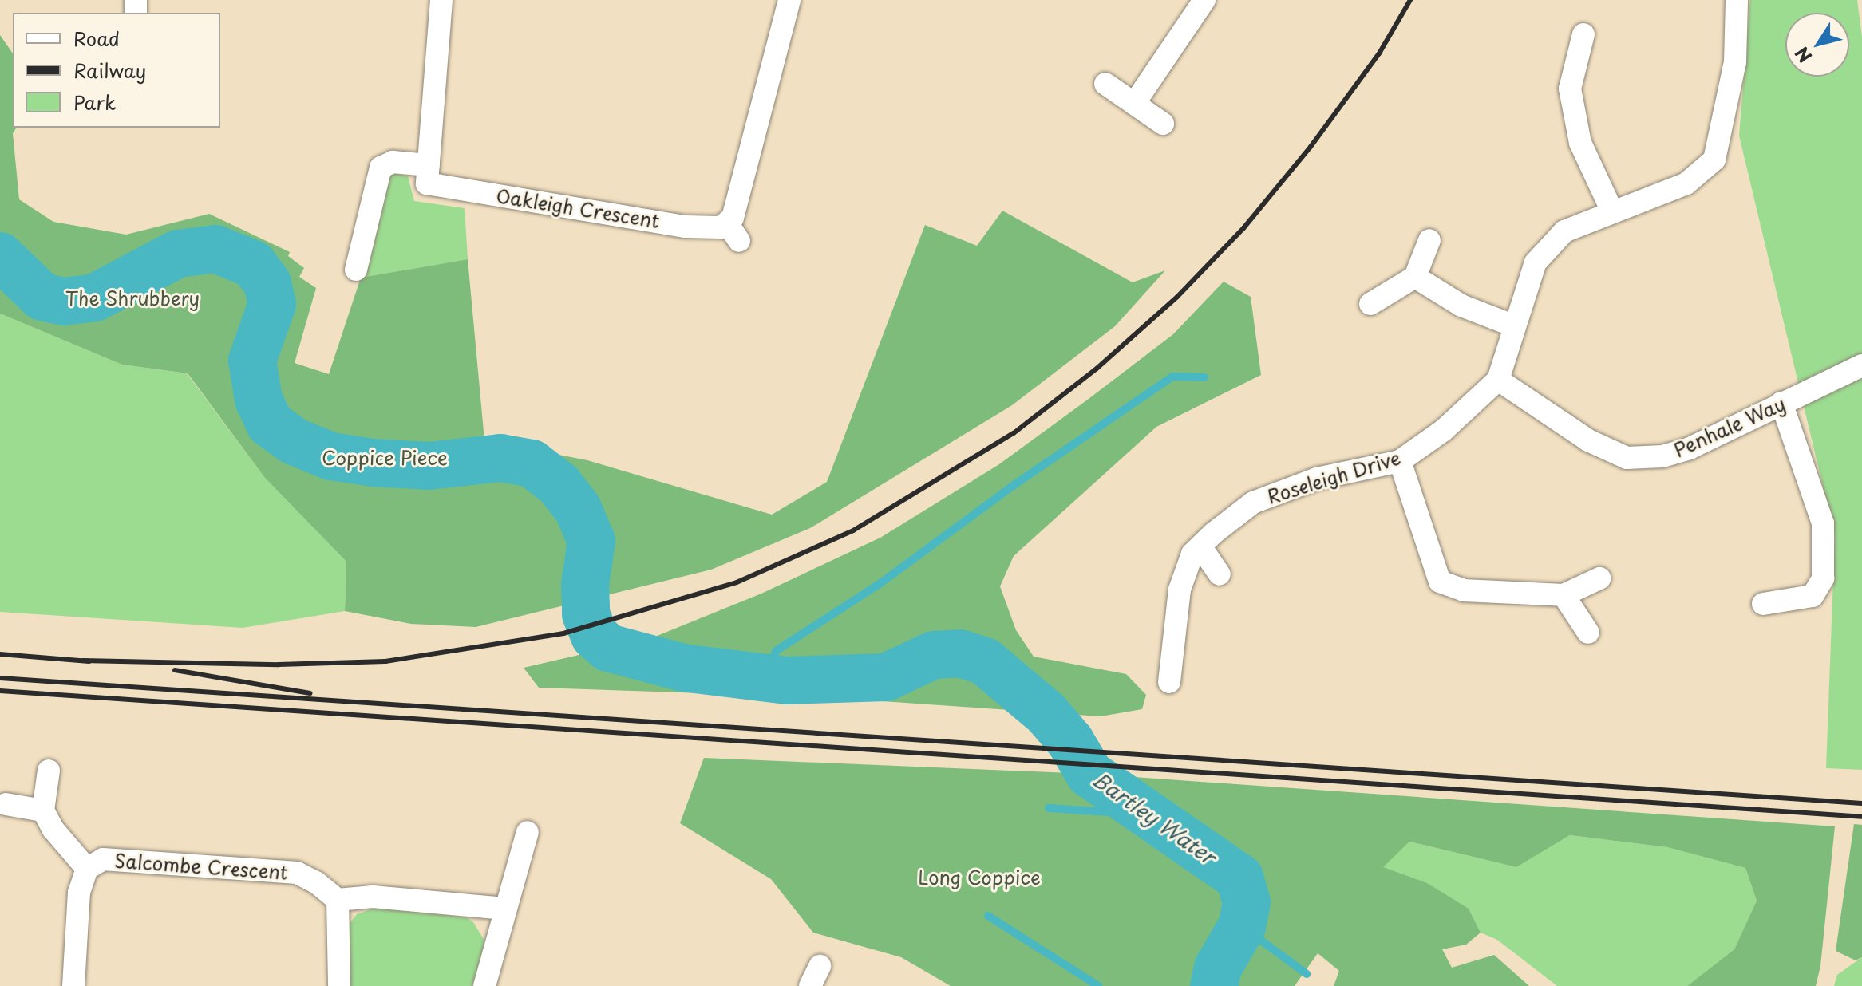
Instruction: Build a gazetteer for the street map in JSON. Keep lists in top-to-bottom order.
{
  "streets": {
    "street": [
      "Oakleigh Crescent",
      "Penhale Way",
      "Roseleigh Drive",
      "Salcombe Crescent"
    ]
  },
  "crossings": [
    ["Penhale Way", "Roseleigh Drive"]
  ],
  "water": ["Bartley Water"],
  "parks": ["The Shrubbery", "Coppice Piece", "Long Coppice"],
  "legend": ["Road", "Railway", "Park"],
  "north": "bottom left"
}
